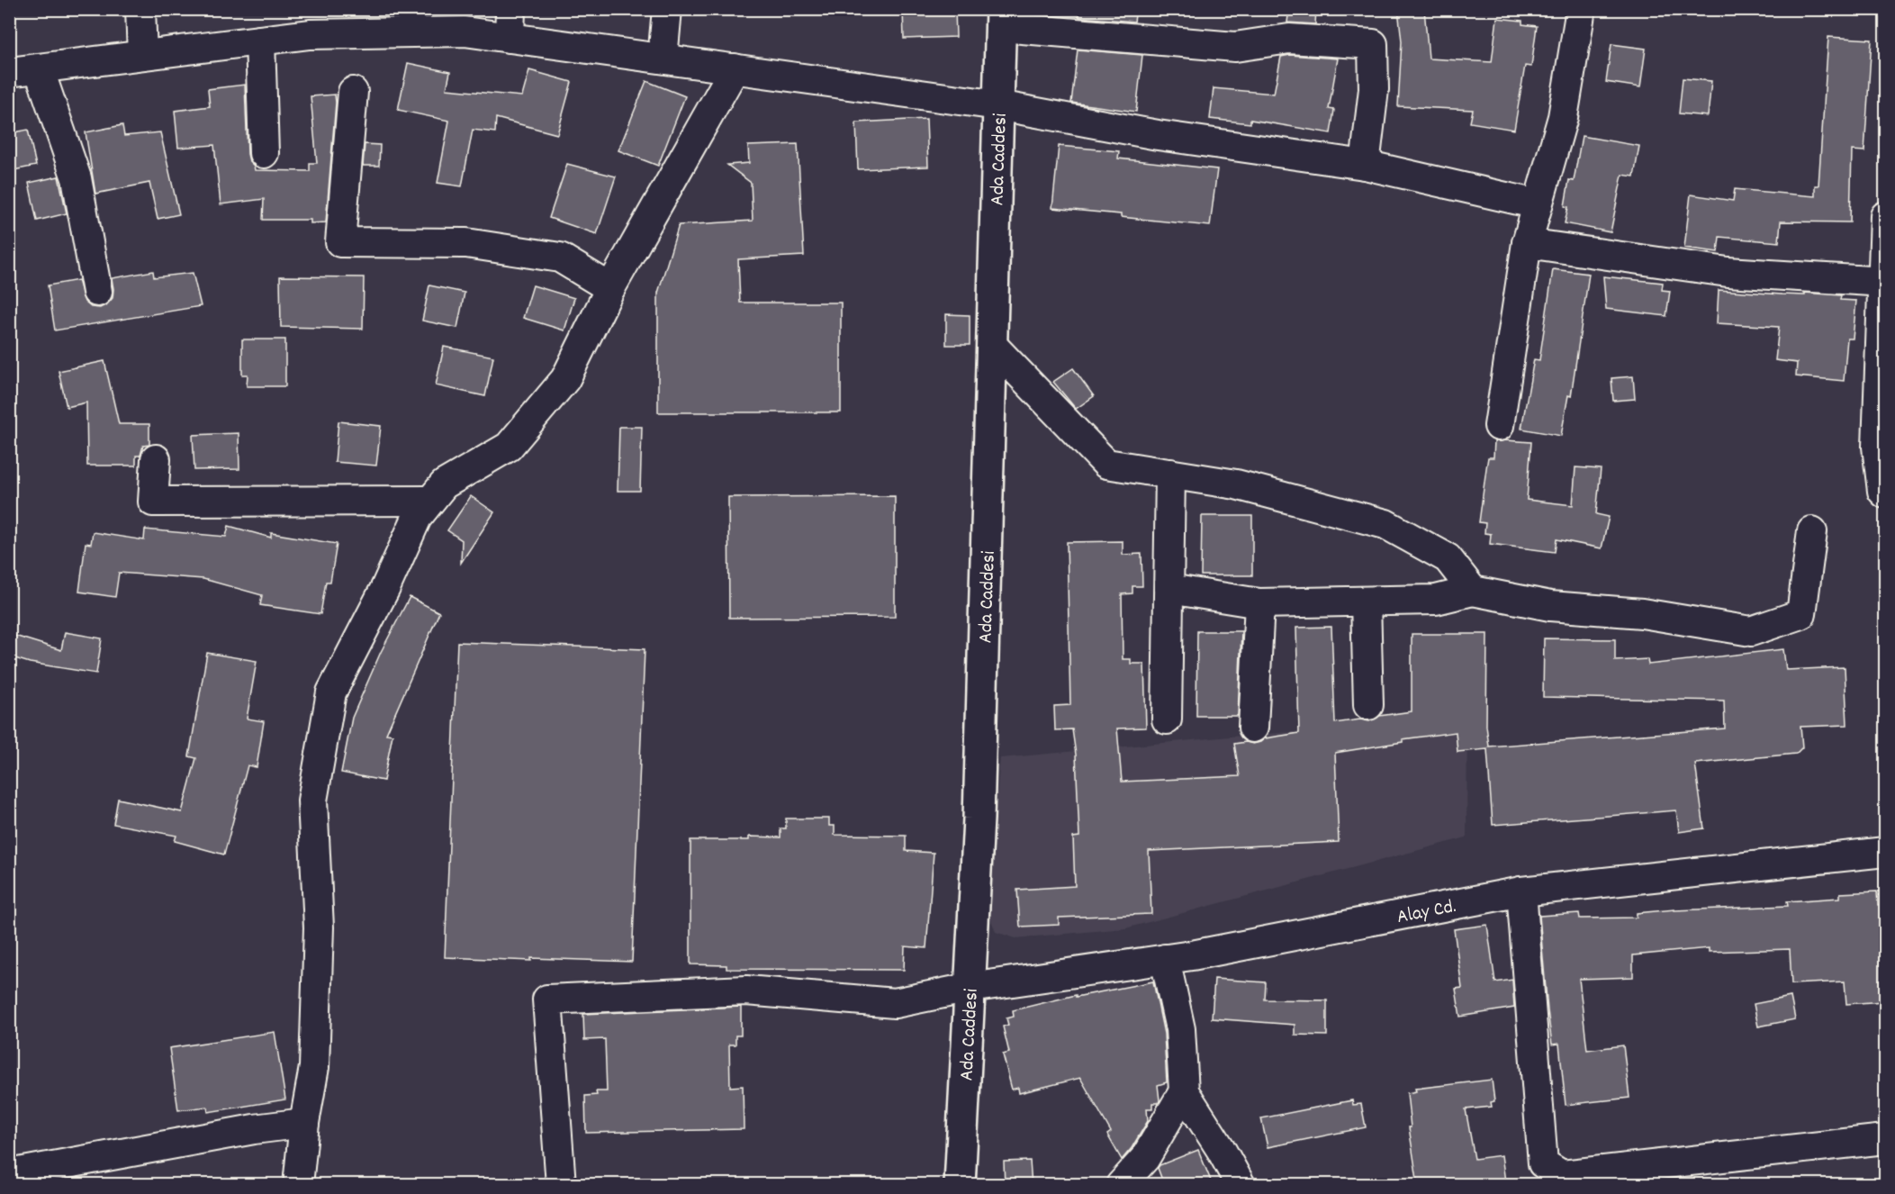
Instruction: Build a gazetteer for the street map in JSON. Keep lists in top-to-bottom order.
{
  "streets": {
    "main road": ["Ada Caddesi"],
    "street": ["Alay Cd."]
  },
  "crossings": [
    ["Ada Caddesi", "Alay Cd."]
  ]
}
